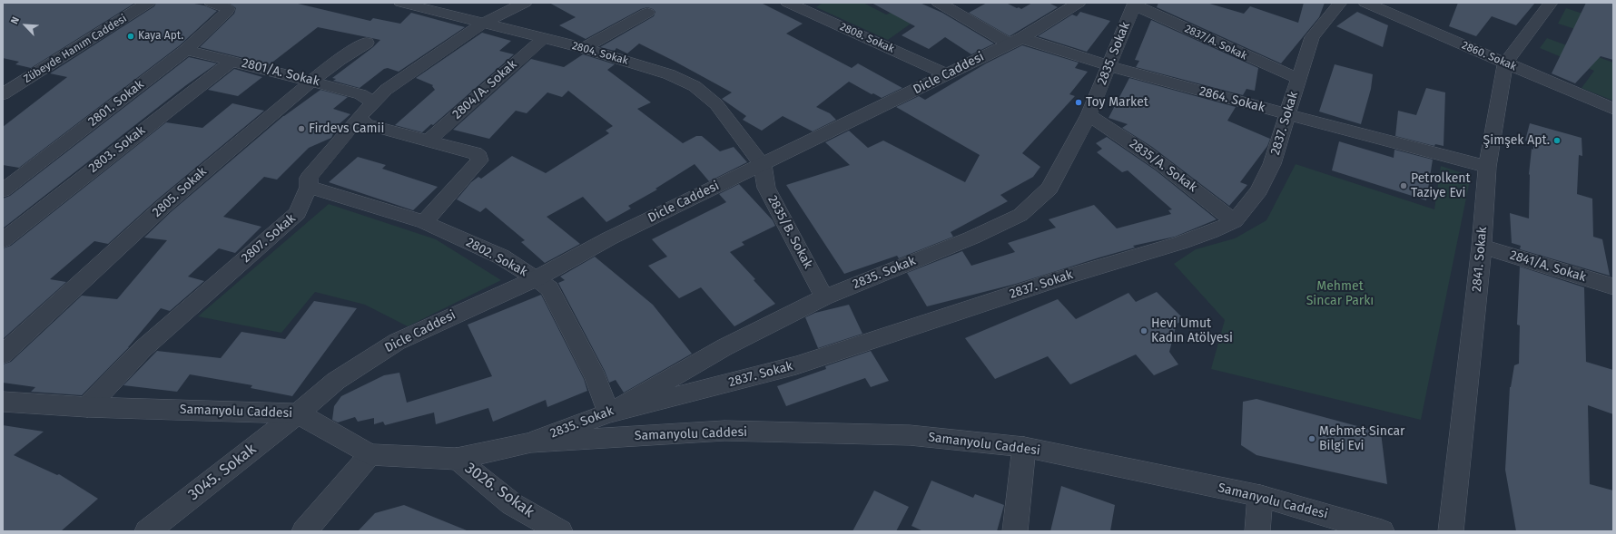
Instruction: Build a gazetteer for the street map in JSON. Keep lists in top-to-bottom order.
{
  "streets": {
    "street": [
      "2808. Sokak",
      "2837/A. Sokak",
      "Zübeyde Hanım Caddesi",
      "2804. Sokak",
      "2835. Sokak",
      "2860. Sokak",
      "2801/A. Sokak",
      "Dicle Caddesi",
      "2804/A. Sokak",
      "2864. Sokak",
      "2801. Sokak",
      "2837. Sokak",
      "2803. Sokak",
      "2835/A. Sokak",
      "2805. Sokak",
      "2835/B. Sokak",
      "2807. Sokak",
      "2802. Sokak",
      "2841. Sokak",
      "2841/A. Sokak",
      "Samanyolu Caddesi",
      "3045. Sokak",
      "3026. Sokak"
    ]
  },
  "crossings": [
    ["2808. Sokak", "Dicle Caddesi"],
    ["2837/A. Sokak", "2835. Sokak"],
    ["2837/A. Sokak", "2837. Sokak"],
    ["2804. Sokak", "Dicle Caddesi"],
    ["2804. Sokak", "2804/A. Sokak"],
    ["2804. Sokak", "2835/B. Sokak"],
    ["2804. Sokak", "2807. Sokak"],
    ["2835. Sokak", "2864. Sokak"],
    ["2835. Sokak", "2837. Sokak"],
    ["2835. Sokak", "2835/A. Sokak"],
    ["2835. Sokak", "2835/B. Sokak"],
    ["2835. Sokak", "2802. Sokak"],
    ["2835. Sokak", "Samanyolu Caddesi"],
    ["2860. Sokak", "2841. Sokak"],
    ["2801/A. Sokak", "2801. Sokak"],
    ["2801/A. Sokak", "2803. Sokak"],
    ["2801/A. Sokak", "2805. Sokak"],
    ["2801/A. Sokak", "2807. Sokak"],
    ["Dicle Caddesi", "2864. Sokak"],
    ["Dicle Caddesi", "2835/B. Sokak"],
    ["Dicle Caddesi", "2802. Sokak"],
    ["Dicle Caddesi", "Samanyolu Caddesi"],
    ["Dicle Caddesi", "3045. Sokak"],
    ["2864. Sokak", "2837. Sokak"],
    ["2864. Sokak", "2841. Sokak"],
    ["2837. Sokak", "2835/A. Sokak"],
    ["2837. Sokak", "2802. Sokak"],
    ["2807. Sokak", "2802. Sokak"],
    ["2807. Sokak", "Samanyolu Caddesi"],
    ["2841. Sokak", "2841/A. Sokak"],
    ["Samanyolu Caddesi", "3045. Sokak"],
    ["Samanyolu Caddesi", "3026. Sokak"]
  ],
  "parks": ["Mehmet Sincar Parkı"],
  "places": [
    "Kaya Apt.",
    "Toy Market",
    "Firdevs Camii",
    "Şimşek Apt.",
    "Petrolkent Taziye Evi",
    "Hevi Umut Kadın Atölyesi",
    "Mehmet Sincar Bilgi Evi"
  ],
  "north": "top left"
}
